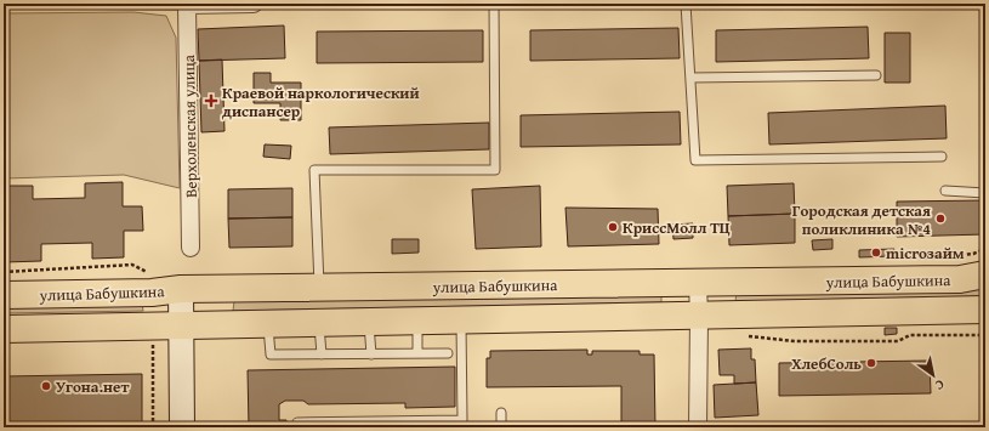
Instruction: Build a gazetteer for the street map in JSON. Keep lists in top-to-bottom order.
{
  "streets": {
    "main road": ["улица Бабушкина"],
    "street": ["Верхоленская улица"]
  },
  "places": {
    "health": ["Краевой наркологический диспансер"],
    "other": [
      "Городская детская поликлиника №4",
      "КриссМолл ТЦ",
      "microзайм",
      "ХлебСоль",
      "Угона.нет"
    ]
  },
  "north": "bottom right"
}
